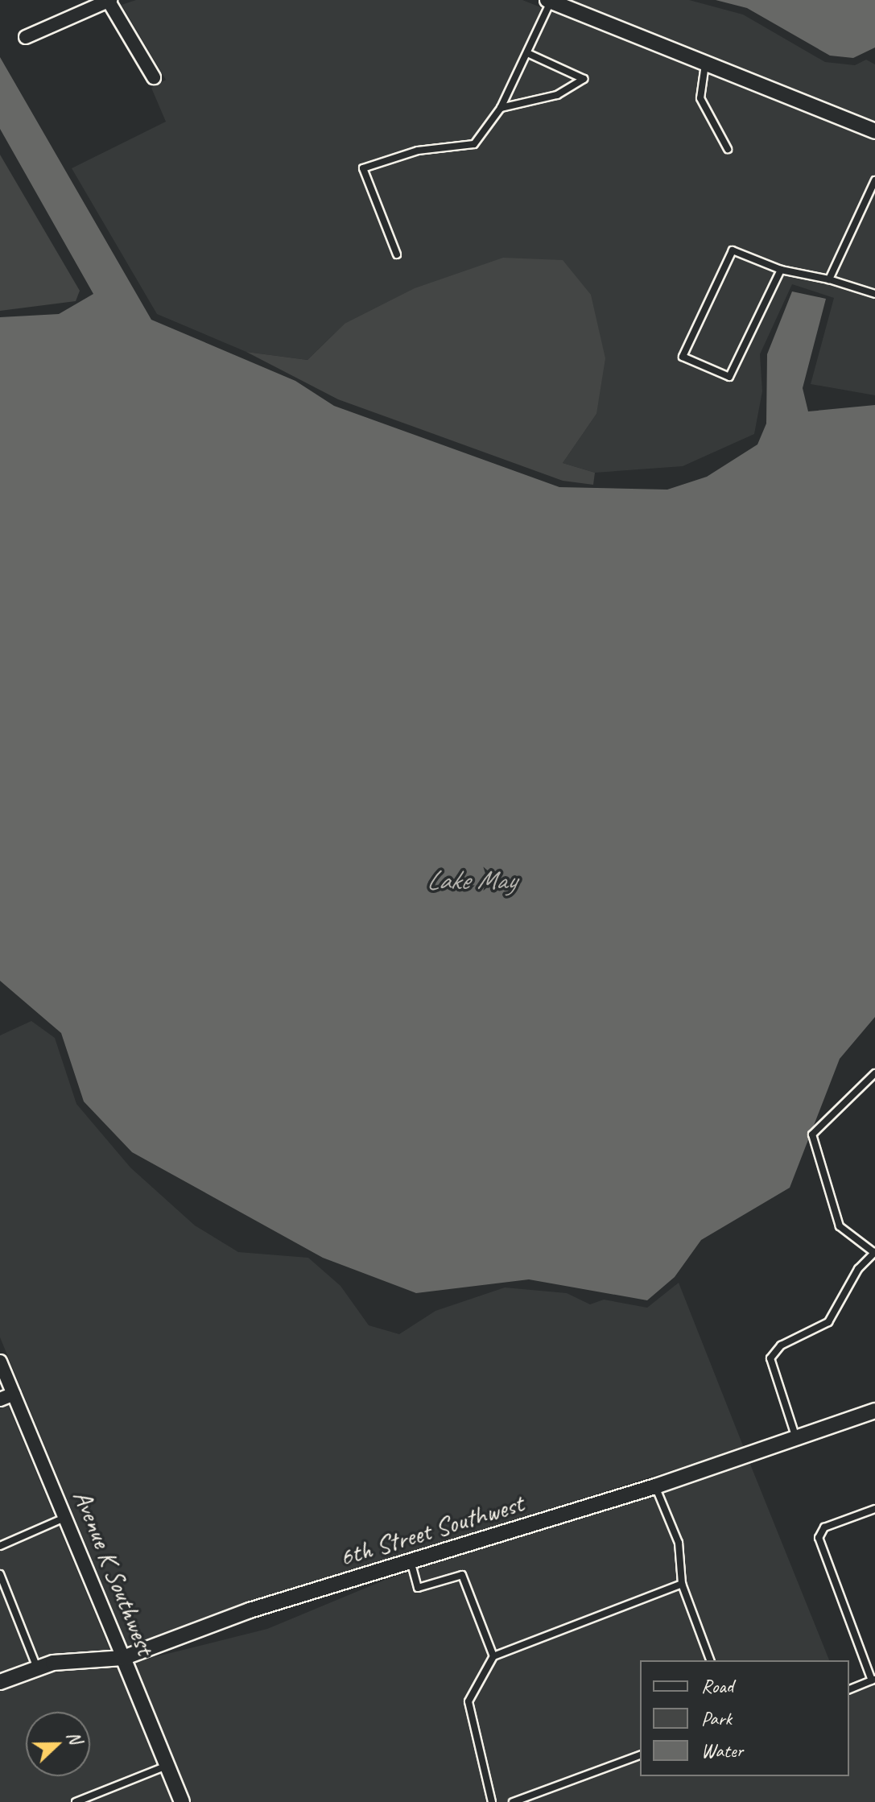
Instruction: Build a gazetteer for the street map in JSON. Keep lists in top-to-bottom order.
{
  "streets": {
    "street": ["6th Street Southwest", "Avenue K Southwest"]
  },
  "crossings": [
    ["6th Street Southwest", "Avenue K Southwest"]
  ],
  "water": ["Lake May"],
  "legend": ["Road", "Park", "Water"],
  "north": "right"
}
